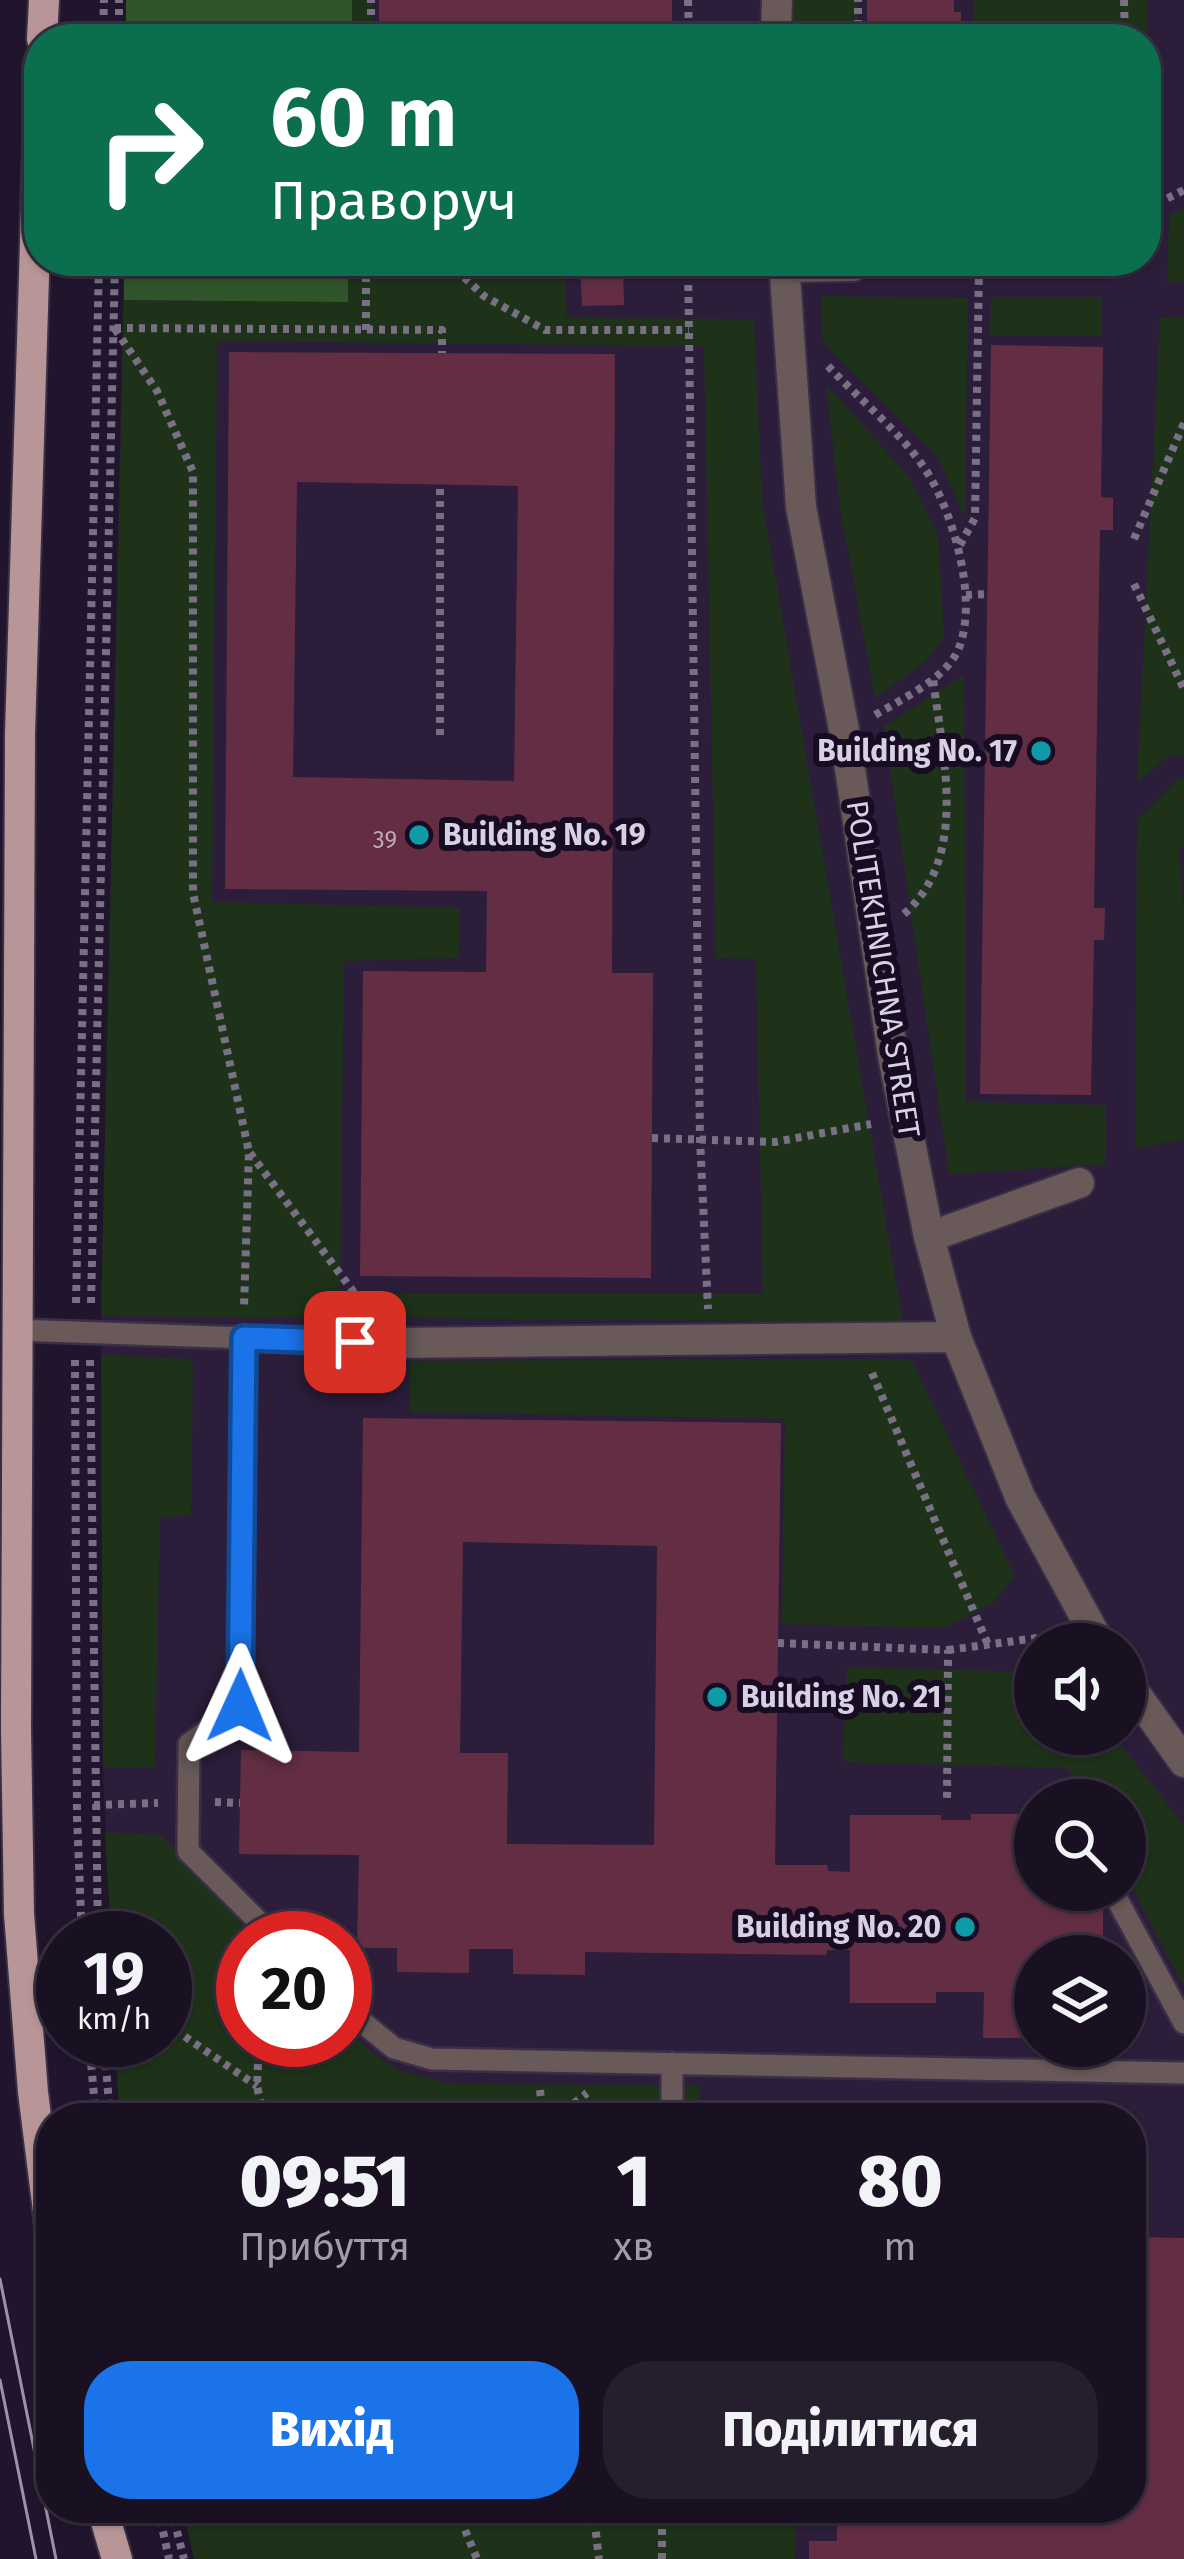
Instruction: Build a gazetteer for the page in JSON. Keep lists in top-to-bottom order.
{
  "streets": {
    "street": ["POLITEKHNICHNA STREET"]
  },
  "places": [
    "Building No. 17",
    "Building No. 19",
    "Building No. 21",
    "Building No. 20"
  ],
  "house_numbers": ["39"],
  "page": {
    "turn": ["60 m", "Праворуч"],
    "speed": "19 km/h",
    "limit": "20",
    "eta": [
      "09:51",
      "Прибуття",
      "1",
      "хв",
      "80",
      "m"
    ],
    "buttons": ["Вихід", "Поділитися"]
  }
}
